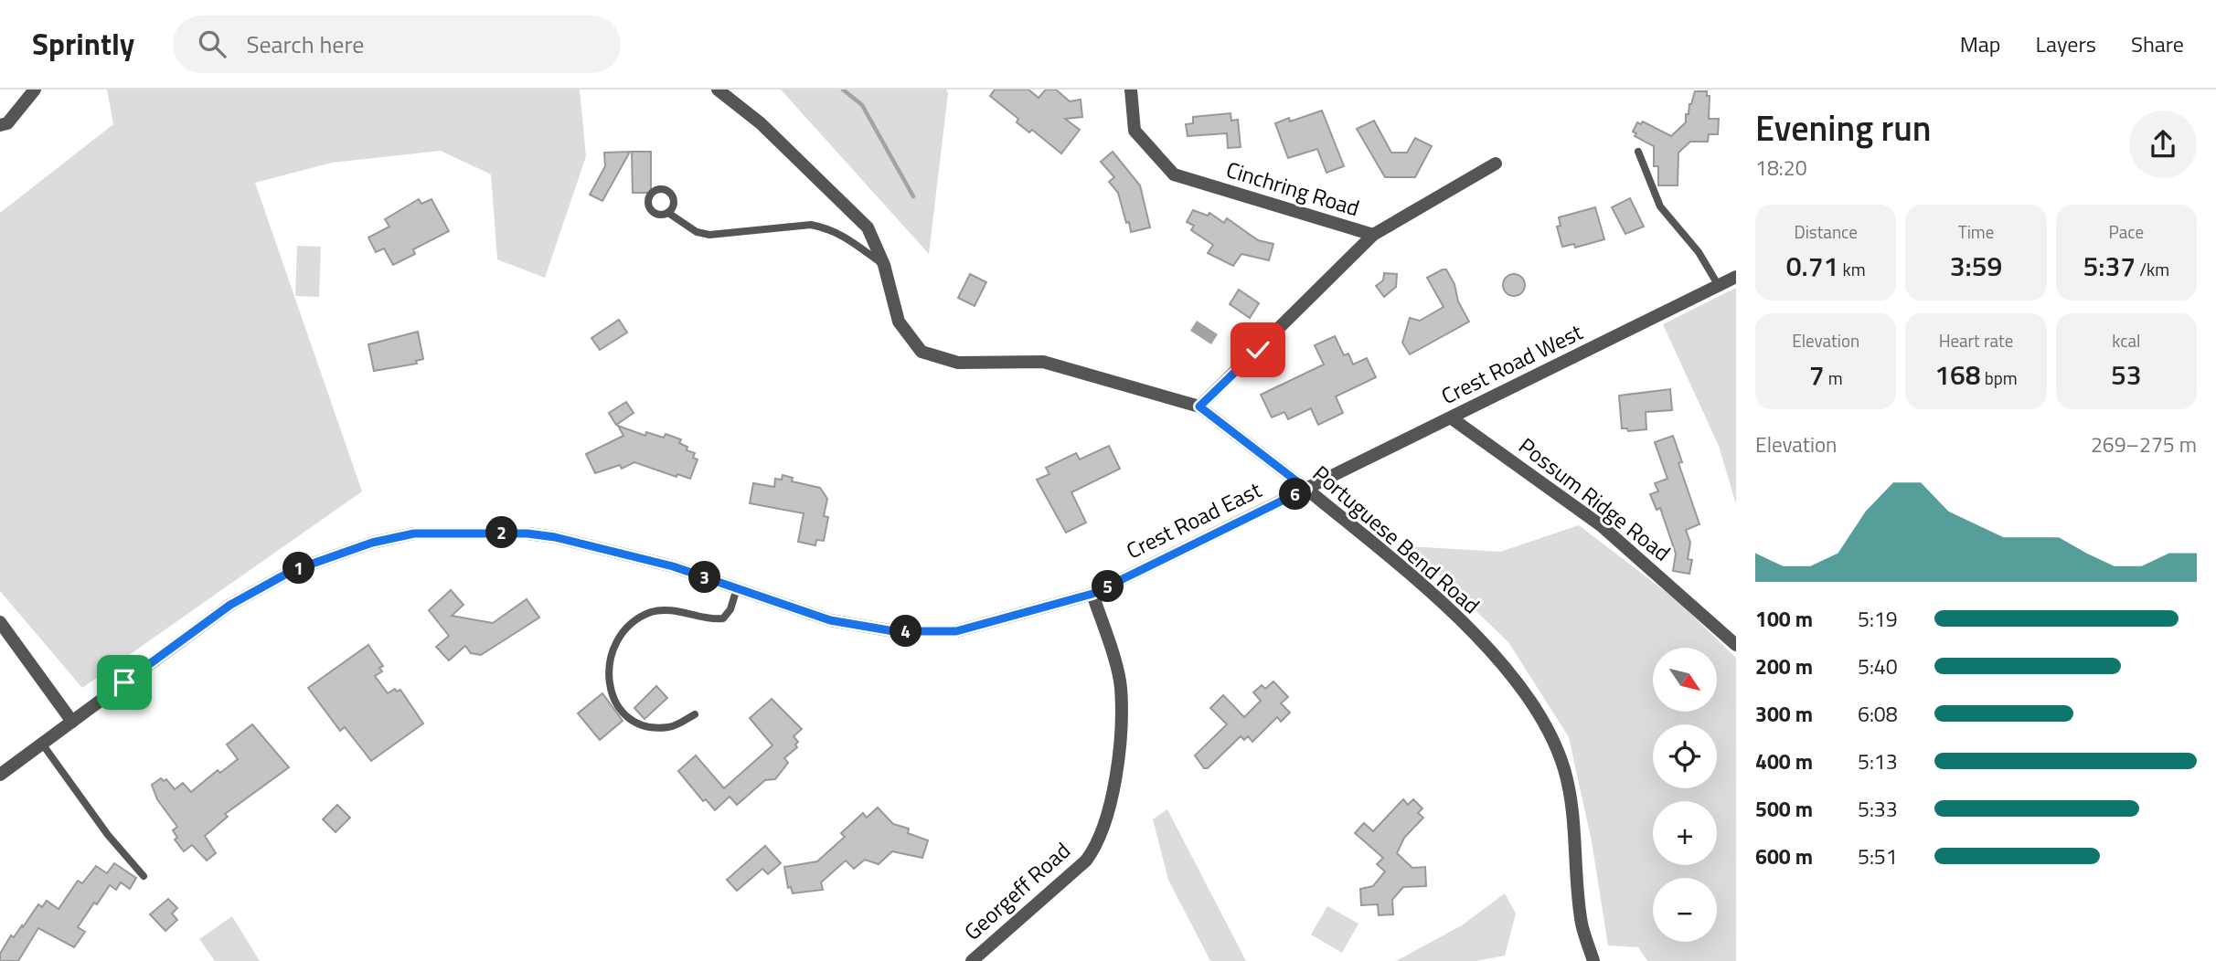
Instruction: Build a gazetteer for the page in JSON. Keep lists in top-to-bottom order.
{
  "streets": {
    "street": [
      "Cinchring Road",
      "Crest Road West",
      "Possum Ridge Road",
      "Crest Road East",
      "Portuguese Bend Road",
      "Georgeff Road"
    ]
  },
  "crossings": [
    ["Cinchring Road", "Portuguese Bend Road"],
    ["Crest Road West", "Possum Ridge Road"],
    ["Crest Road West", "Crest Road East"],
    ["Crest Road West", "Portuguese Bend Road"],
    ["Crest Road East", "Portuguese Bend Road"],
    ["Crest Road East", "Georgeff Road"]
  ],
  "north": "bottom right",
  "page": {
    "header": "Sprintly",
    "search": "Search here",
    "nav": ["Map", "Layers", "Share"],
    "heading": ["Evening run", "18:20"],
    "stats": [
      ["Distance", "0.71 km"],
      ["Time", "3:59"],
      ["Pace", "5:37 /km"],
      ["Elevation", "7 m"],
      ["Heart rate", "168 bpm"],
      ["kcal", "53"]
    ],
    "chart": ["Elevation", "269–275 m"],
    "pins": [
      "6",
      "2",
      "1",
      "3",
      "5",
      "4"
    ],
    "list": [
      {
        "name": "100 m",
        "note": "5:19"
      },
      {
        "name": "200 m",
        "note": "5:40"
      },
      {
        "name": "300 m",
        "note": "6:08"
      },
      {
        "name": "400 m",
        "note": "5:13"
      },
      {
        "name": "500 m",
        "note": "5:33"
      },
      {
        "name": "600 m",
        "note": "5:51"
      }
    ],
    "map_buttons": ["+", "−"]
  }
}
